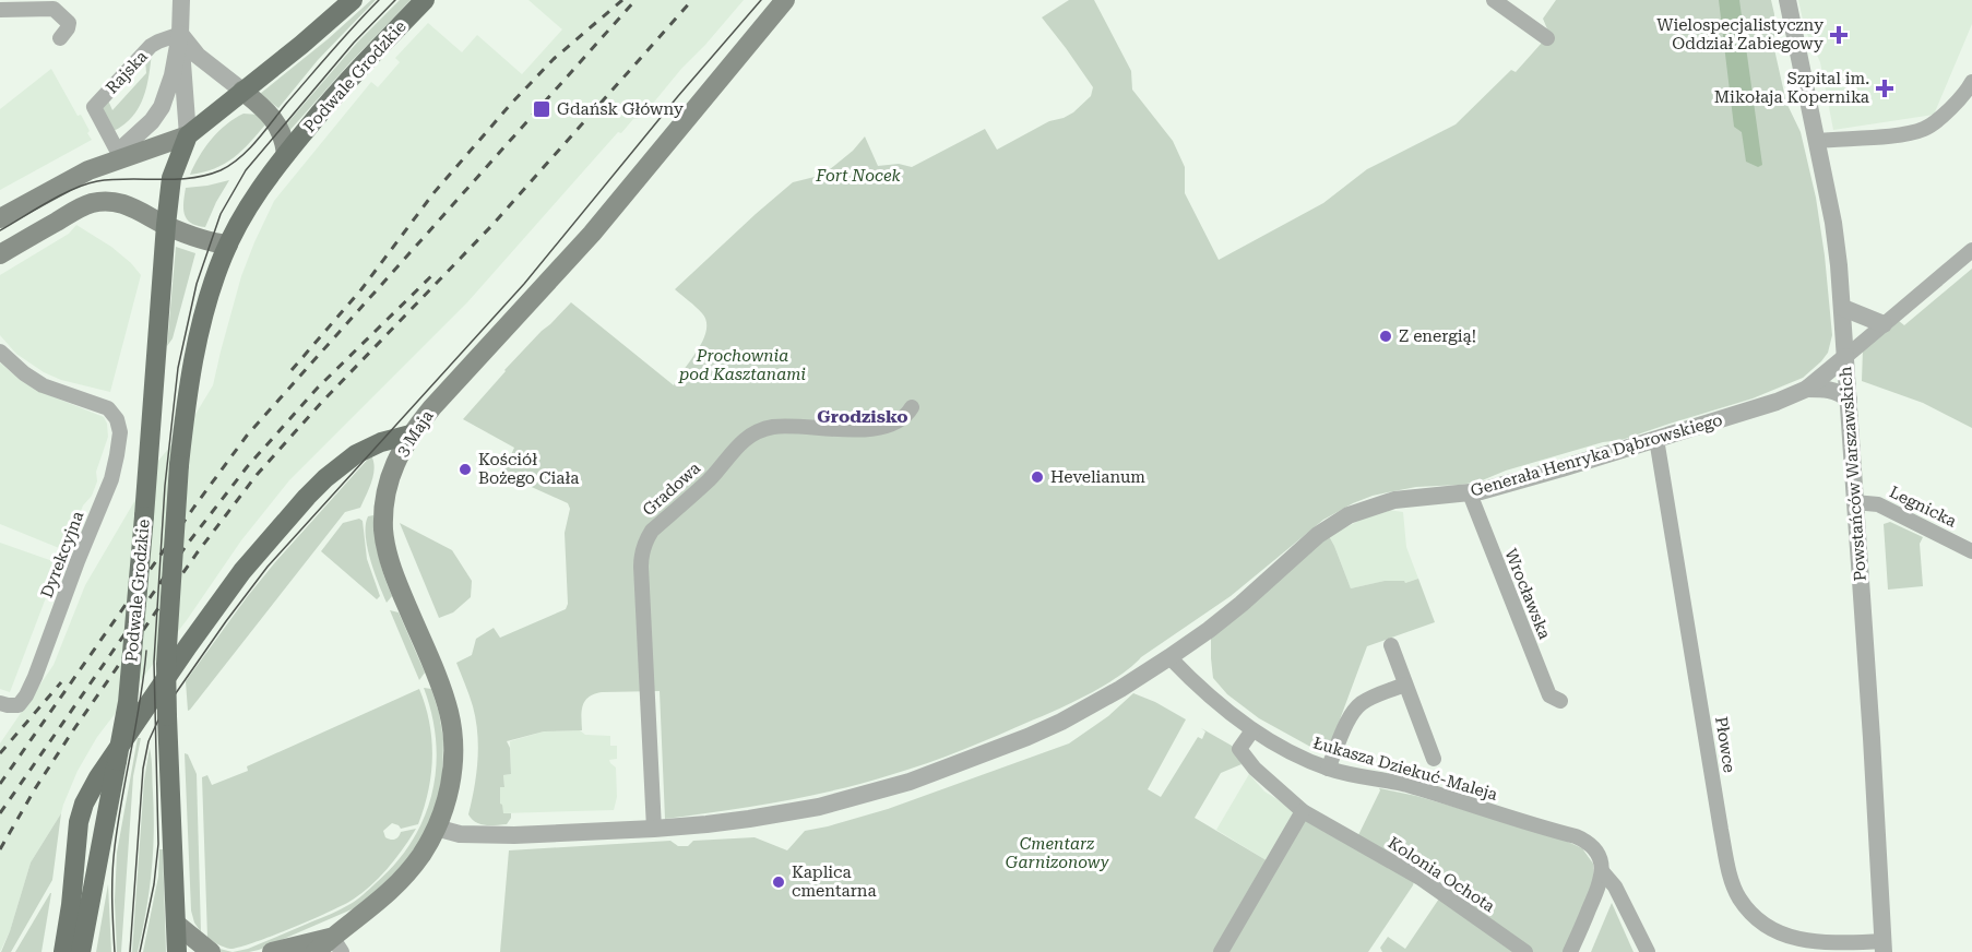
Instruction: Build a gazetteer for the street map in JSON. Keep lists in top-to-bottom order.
{
  "streets": {
    "main road": ["Podwale Grodzkie", "3 Maja"],
    "street": [
      "Rajska",
      "Generała Henryka Dąbrowskiego",
      "Powstańców Warszawskich",
      "Gradowa",
      "Legnicka",
      "Dyrekcyjna",
      "Wrocławska",
      "Płowce",
      "Łukasza Dziekuć-Maleja",
      "Kolonia Ochota"
    ]
  },
  "crossings": [
    ["Rajska", "Podwale Grodzkie"],
    ["3 Maja", "Generała Henryka Dąbrowskiego"],
    ["Generała Henryka Dąbrowskiego", "Powstańców Warszawskich"],
    ["Generała Henryka Dąbrowskiego", "Gradowa"],
    ["Generała Henryka Dąbrowskiego", "Wrocławska"],
    ["Generała Henryka Dąbrowskiego", "Płowce"],
    ["Generała Henryka Dąbrowskiego", "Łukasza Dziekuć-Maleja"],
    ["Powstańców Warszawskich", "Legnicka"],
    ["Powstańców Warszawskich", "Płowce"],
    ["Łukasza Dziekuć-Maleja", "Kolonia Ochota"]
  ],
  "districts": ["Grodzisko"],
  "parks": ["Fort Nocek", "Prochownia pod Kasztanami", "Cmentarz Garnizonowy"],
  "places": {
    "health": ["Wielospecjalistyczny Oddział Zabiegowy", "Szpital im. Mikołaja Kopernika"],
    "transit": ["Gdańsk Główny"],
    "other": [
      "Z energią!",
      "Kościół Bożego Ciała",
      "Hevelianum",
      "Kaplica cmentarna"
    ]
  }
}
